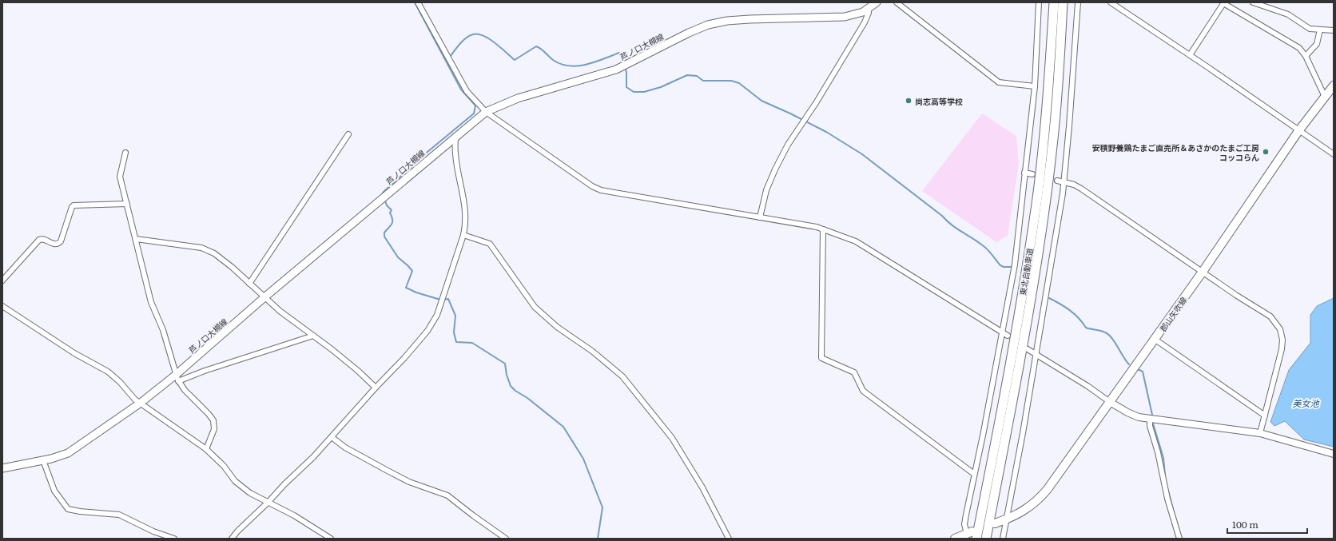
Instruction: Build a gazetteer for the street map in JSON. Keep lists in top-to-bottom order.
{
  "streets": {
    "highway": ["東北自動車道"],
    "main road": ["芦ノ口大槻線", "郡山矢吹線"]
  },
  "water": ["美女池"],
  "places": ["尚志高等学校", "安積野養鶏たまご直売所＆あさかのたまご工房 コッコらん"],
  "scale_bar": "100 m"
}
